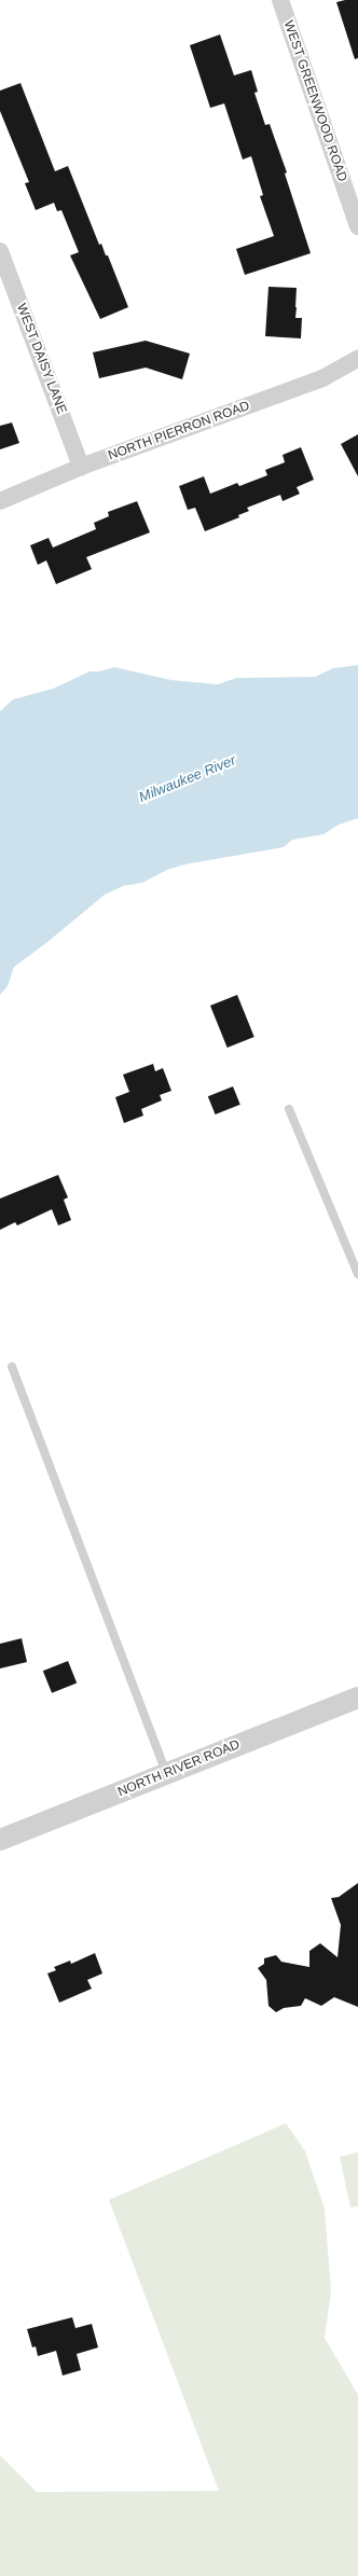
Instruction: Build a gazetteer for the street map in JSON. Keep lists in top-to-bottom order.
{
  "streets": {
    "street": [
      "WEST GREENWOOD ROAD",
      "WEST DAISY LANE",
      "NORTH PIERRON ROAD",
      "NORTH RIVER ROAD"
    ]
  },
  "crossings": [
    ["WEST DAISY LANE", "NORTH PIERRON ROAD"]
  ],
  "water": ["Milwaukee River"]
}
